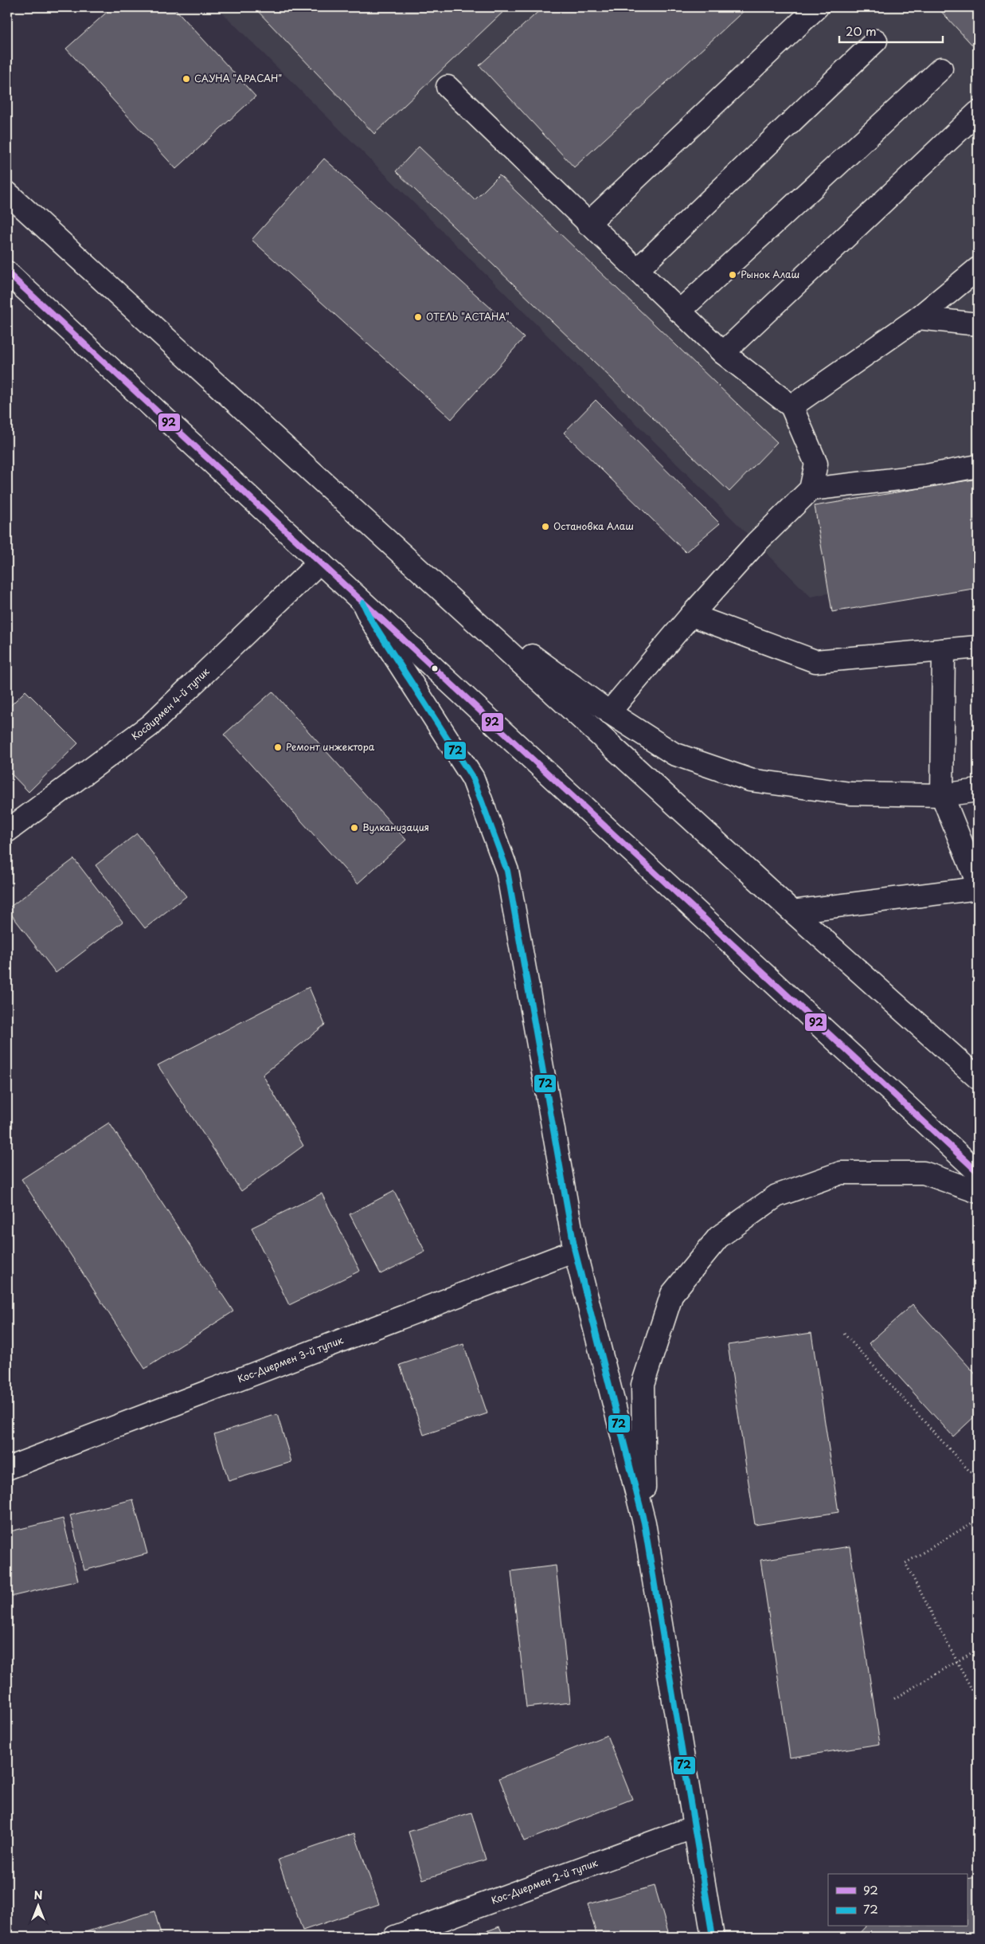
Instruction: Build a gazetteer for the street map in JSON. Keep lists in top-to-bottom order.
{
  "streets": {
    "main road": ["Косдирмен 4-й тупик", "Кос-Диермен 3-й тупик", "Кос-Диермен 2-й тупик"]
  },
  "places": [
    "САУНА \"АРАСАН\"",
    "Рынок Алаш",
    "ОТЕЛЬ \"АСТАНА\"",
    "Остановка Алаш",
    "Ремонт инжектора",
    "Вулканизация"
  ],
  "lines": ["transit line 92", "transit line 72"],
  "legend": ["92", "72"],
  "scale_bar": "20 m",
  "north": "top"
}
